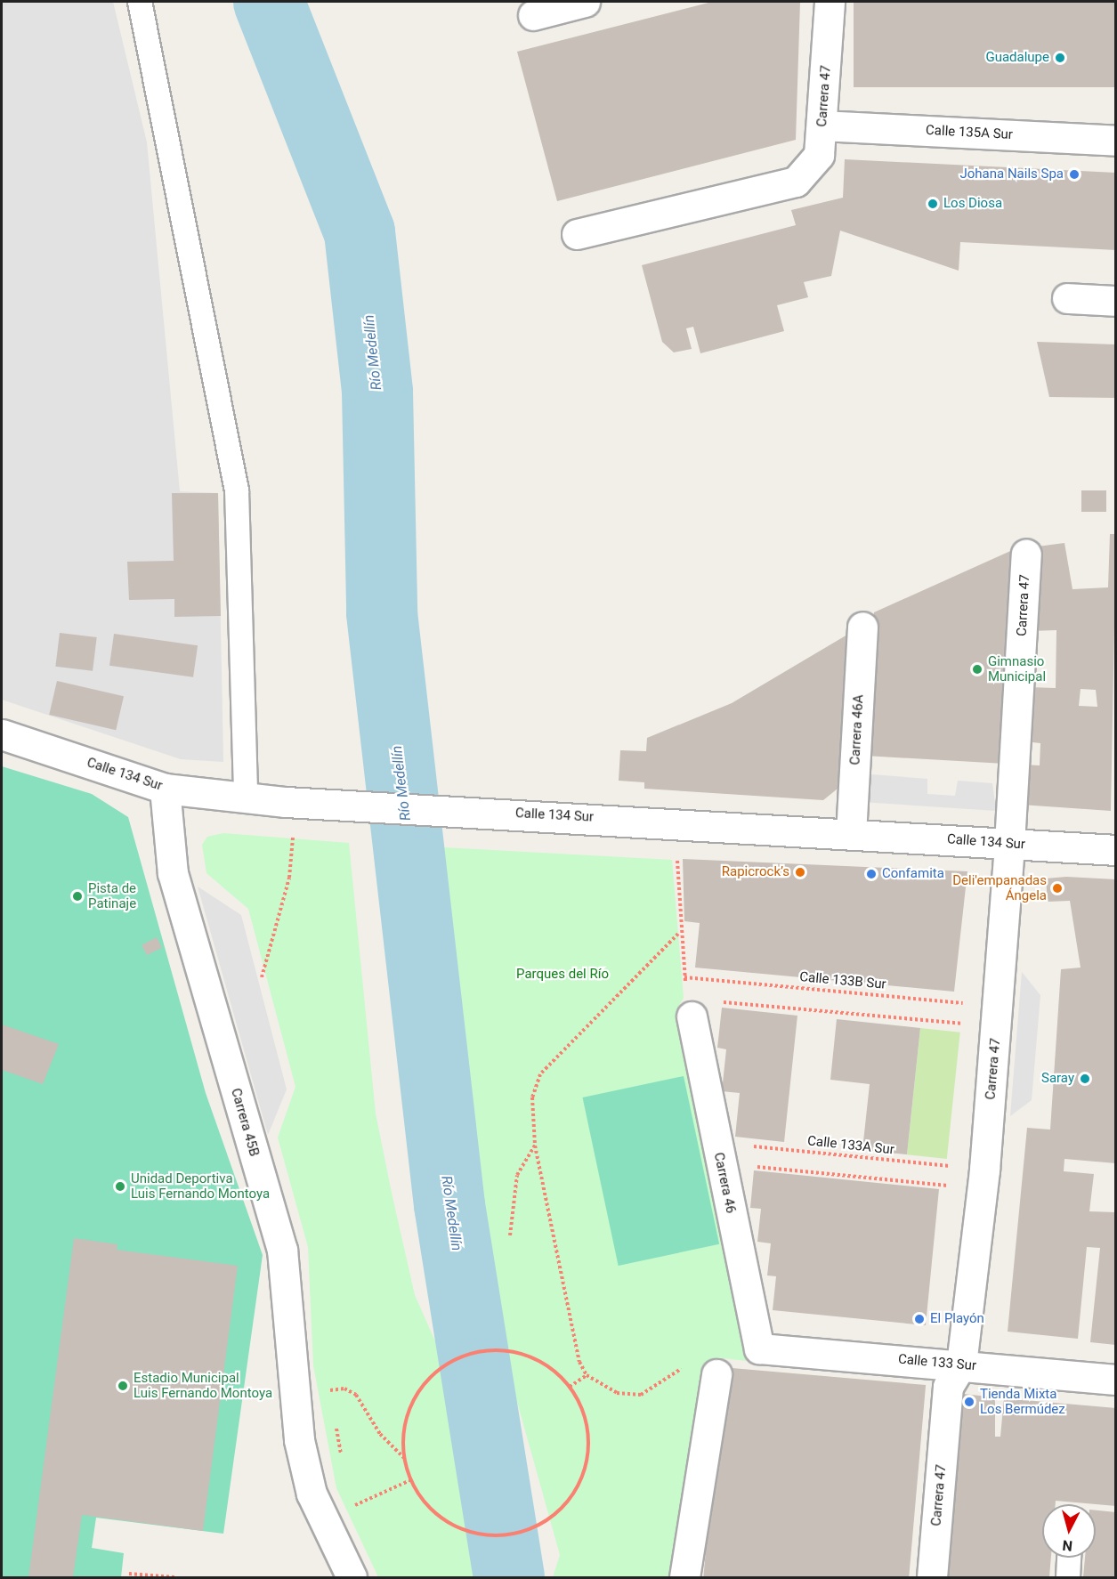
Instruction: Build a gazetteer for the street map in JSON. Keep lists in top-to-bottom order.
{
  "streets": {
    "street": [
      "Carrera 47",
      "Calle 135A Sur",
      "Carrera 46A",
      "Calle 134 Sur",
      "Carrera 45B",
      "Carrera 46",
      "Calle 133 Sur"
    ],
    "path": ["Calle 133B Sur", "Calle 133A Sur"]
  },
  "crossings": [
    ["Carrera 47", "Calle 135A Sur"],
    ["Carrera 47", "Calle 134 Sur"],
    ["Carrera 47", "Calle 133B Sur"],
    ["Carrera 47", "Calle 133A Sur"],
    ["Carrera 47", "Calle 133 Sur"],
    ["Carrera 46A", "Calle 134 Sur"],
    ["Calle 134 Sur", "Carrera 45B"],
    ["Calle 133A Sur", "Carrera 46"],
    ["Carrera 46", "Calle 133 Sur"]
  ],
  "water": ["Río Medellín"],
  "parks": ["Parques del Río"],
  "places": [
    "Guadalupe",
    "Johana Nails Spa",
    "Los Diosa",
    "Gimnasio Municipal",
    "Rapicrock’s",
    "Confamita",
    "Deli'empanadas Ángela",
    "Pista de Patinaje",
    "Saray",
    "Unidad Deportiva Luis Fernando Montoya",
    "El Playón",
    "Estadio Municipal Luis Fernando Montoya",
    "Tienda Mixta Los Bermúdez"
  ],
  "north": "bottom"
}
